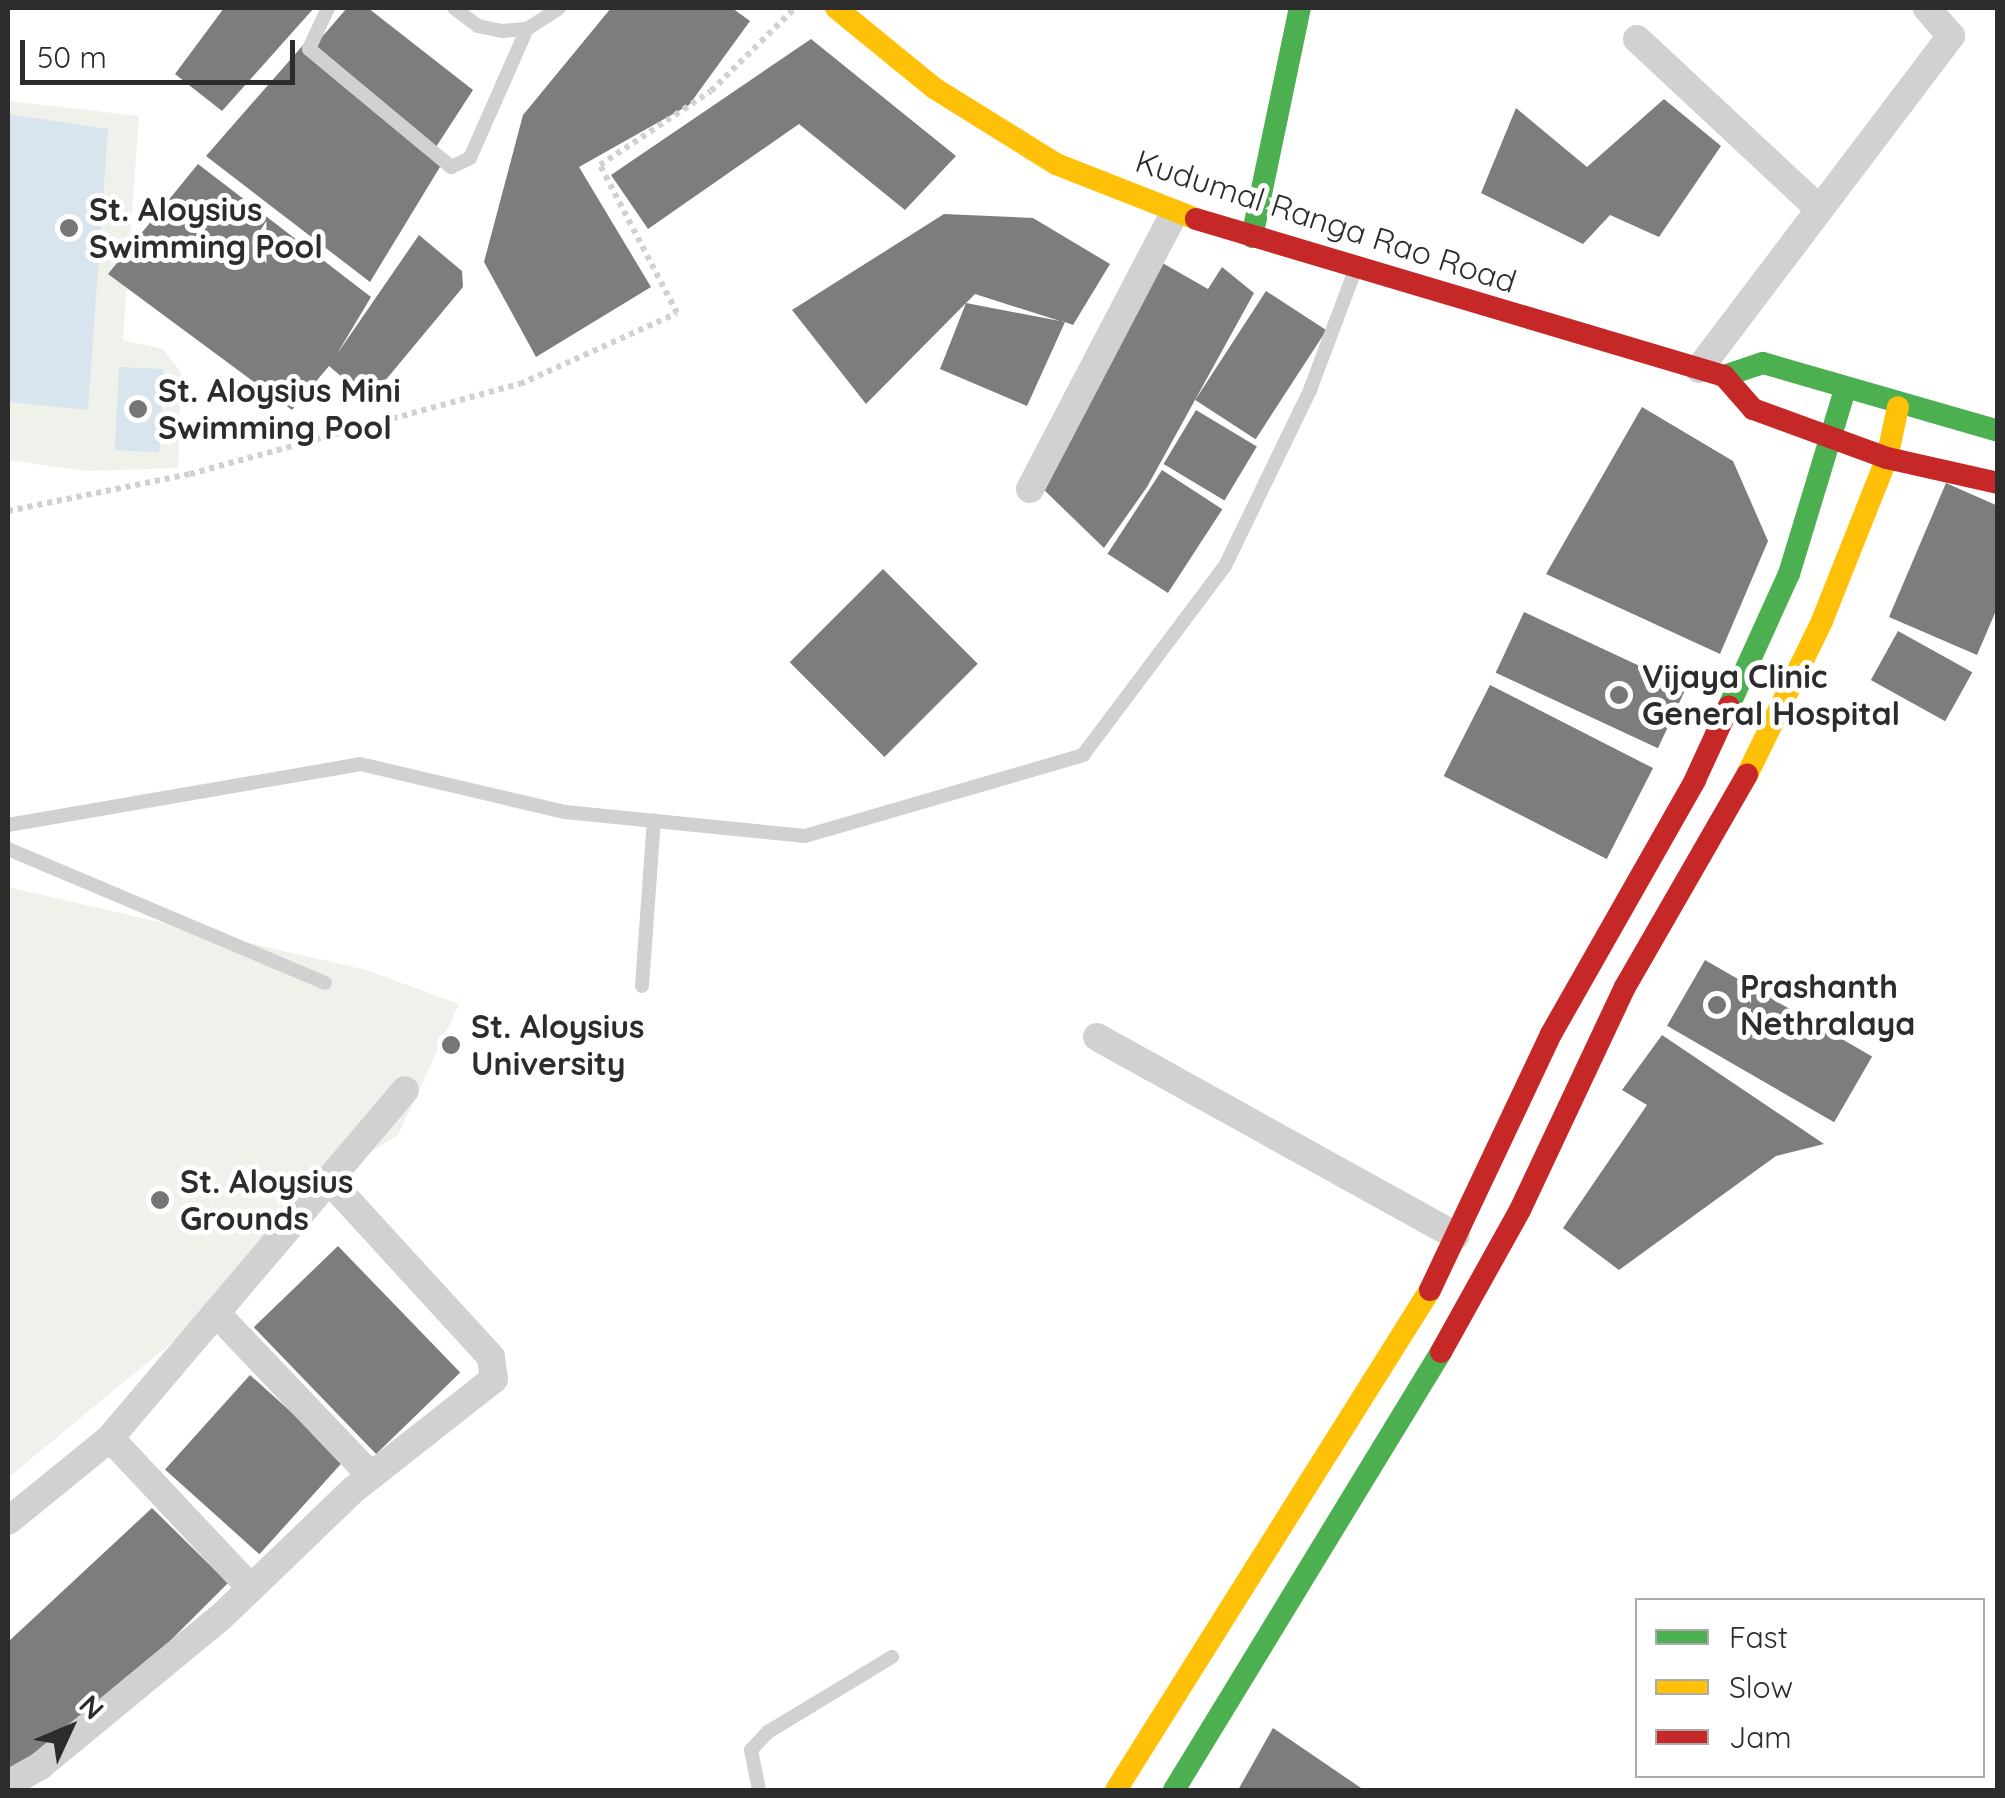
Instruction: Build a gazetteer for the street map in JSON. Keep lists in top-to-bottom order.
{
  "streets": {
    "main road": ["Kudumal Ranga Rao Road"]
  },
  "places": [
    "St. Aloysius Swimming Pool",
    "St. Aloysius Mini Swimming Pool",
    "Vijaya Clinic General Hospital",
    "Prashanth Nethralaya",
    "St. Aloysius University",
    "St. Aloysius Grounds"
  ],
  "legend": ["Fast", "Slow", "Jam"],
  "scale_bar": "50 m",
  "north": "top right"
}
